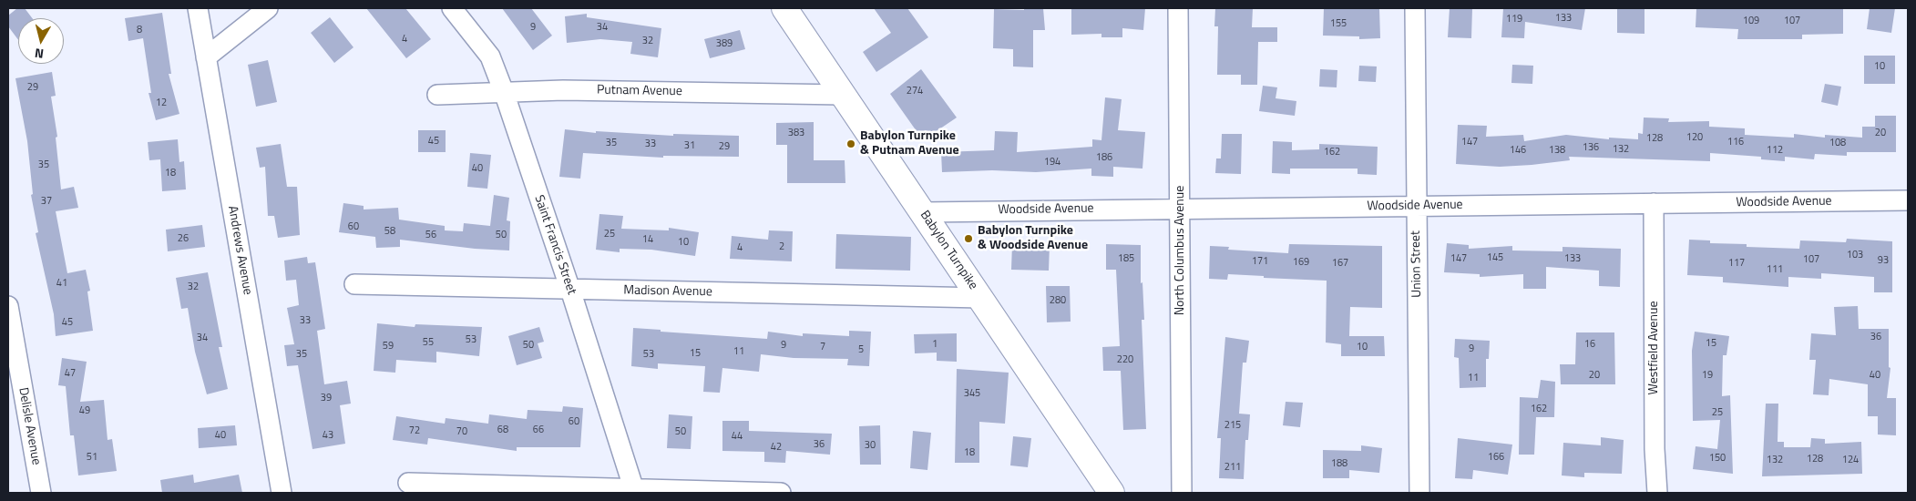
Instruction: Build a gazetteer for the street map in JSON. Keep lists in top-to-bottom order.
{
  "streets": {
    "main road": ["Babylon Turnpike"],
    "street": [
      "Putnam Avenue",
      "Woodside Avenue",
      "Saint Francis Street",
      "Andrews Avenue",
      "North Columbus Avenue",
      "Union Street",
      "Madison Avenue",
      "Westfield Avenue",
      "Delisle Avenue"
    ]
  },
  "crossings": [
    ["Putnam Avenue", "Saint Francis Street"],
    ["Putnam Avenue", "Babylon Turnpike"],
    ["Woodside Avenue", "Babylon Turnpike"],
    ["Woodside Avenue", "North Columbus Avenue"],
    ["Woodside Avenue", "Union Street"],
    ["Woodside Avenue", "Westfield Avenue"],
    ["Saint Francis Street", "Madison Avenue"],
    ["Babylon Turnpike", "Madison Avenue"]
  ],
  "places": ["Babylon Turnpike & Putnam Avenue", "Babylon Turnpike & Woodside Avenue"],
  "house_numbers": [
    "133",
    "119",
    "109",
    "107",
    "155",
    "9",
    "34",
    "8",
    "4",
    "32",
    "389",
    "10",
    "29",
    "274",
    "12",
    "383",
    "20",
    "120",
    "128",
    "45",
    "147",
    "116",
    "35",
    "108",
    "33",
    "31",
    "29",
    "136",
    "132",
    "146",
    "138",
    "112",
    "162",
    "186",
    "194",
    "35",
    "40",
    "18",
    "37",
    "60",
    "58",
    "25",
    "56",
    "50",
    "26",
    "14",
    "10",
    "2",
    "4",
    "103",
    "145",
    "185",
    "147",
    "133",
    "107",
    "93",
    "171",
    "169",
    "167",
    "117",
    "111",
    "41",
    "32",
    "280",
    "33",
    "45",
    "36",
    "34",
    "53",
    "55",
    "15",
    "1",
    "16",
    "50",
    "9",
    "59",
    "7",
    "10",
    "9",
    "5",
    "11",
    "15",
    "35",
    "53",
    "220",
    "47",
    "20",
    "19",
    "40",
    "11",
    "345",
    "39",
    "162",
    "49",
    "25",
    "60",
    "215",
    "68",
    "66",
    "72",
    "70",
    "50",
    "40",
    "43",
    "44",
    "36",
    "30",
    "42",
    "18",
    "51",
    "166",
    "150",
    "128",
    "132",
    "124",
    "188",
    "211"
  ],
  "north": "bottom"
}
